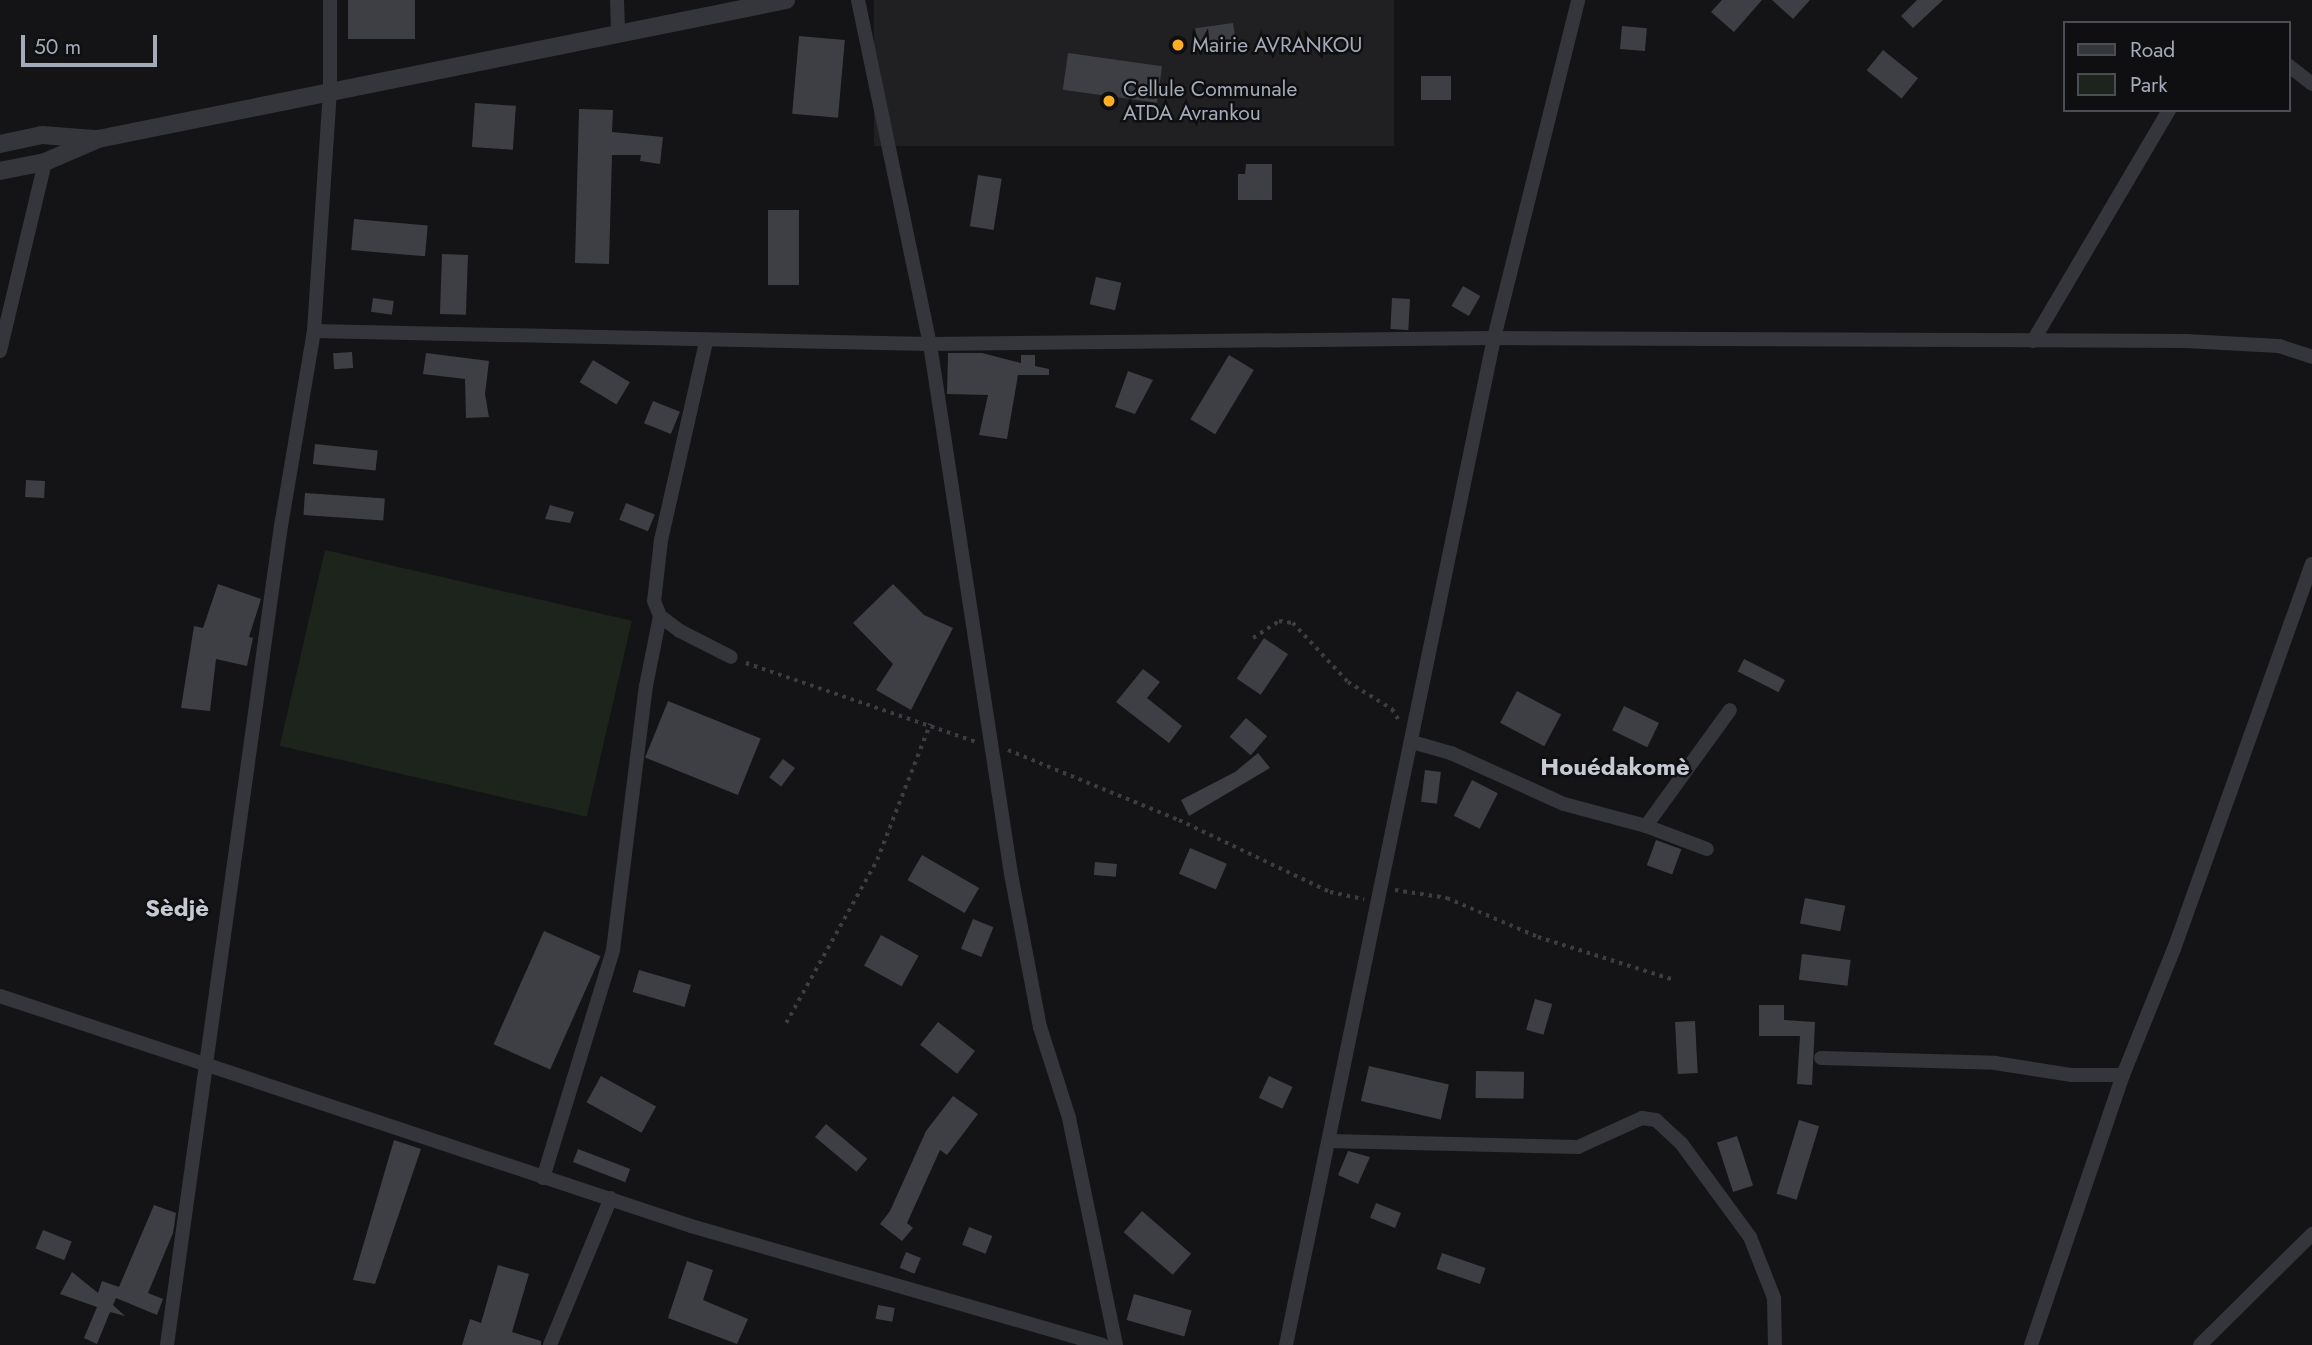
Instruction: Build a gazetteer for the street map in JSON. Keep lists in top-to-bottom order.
{
  "districts": ["Houédakomè", "Sèdjè"],
  "places": ["Mairie AVRANKOU", "Cellule Communale ATDA Avrankou"],
  "legend": ["Road", "Park"],
  "scale_bar": "50 m"
}
